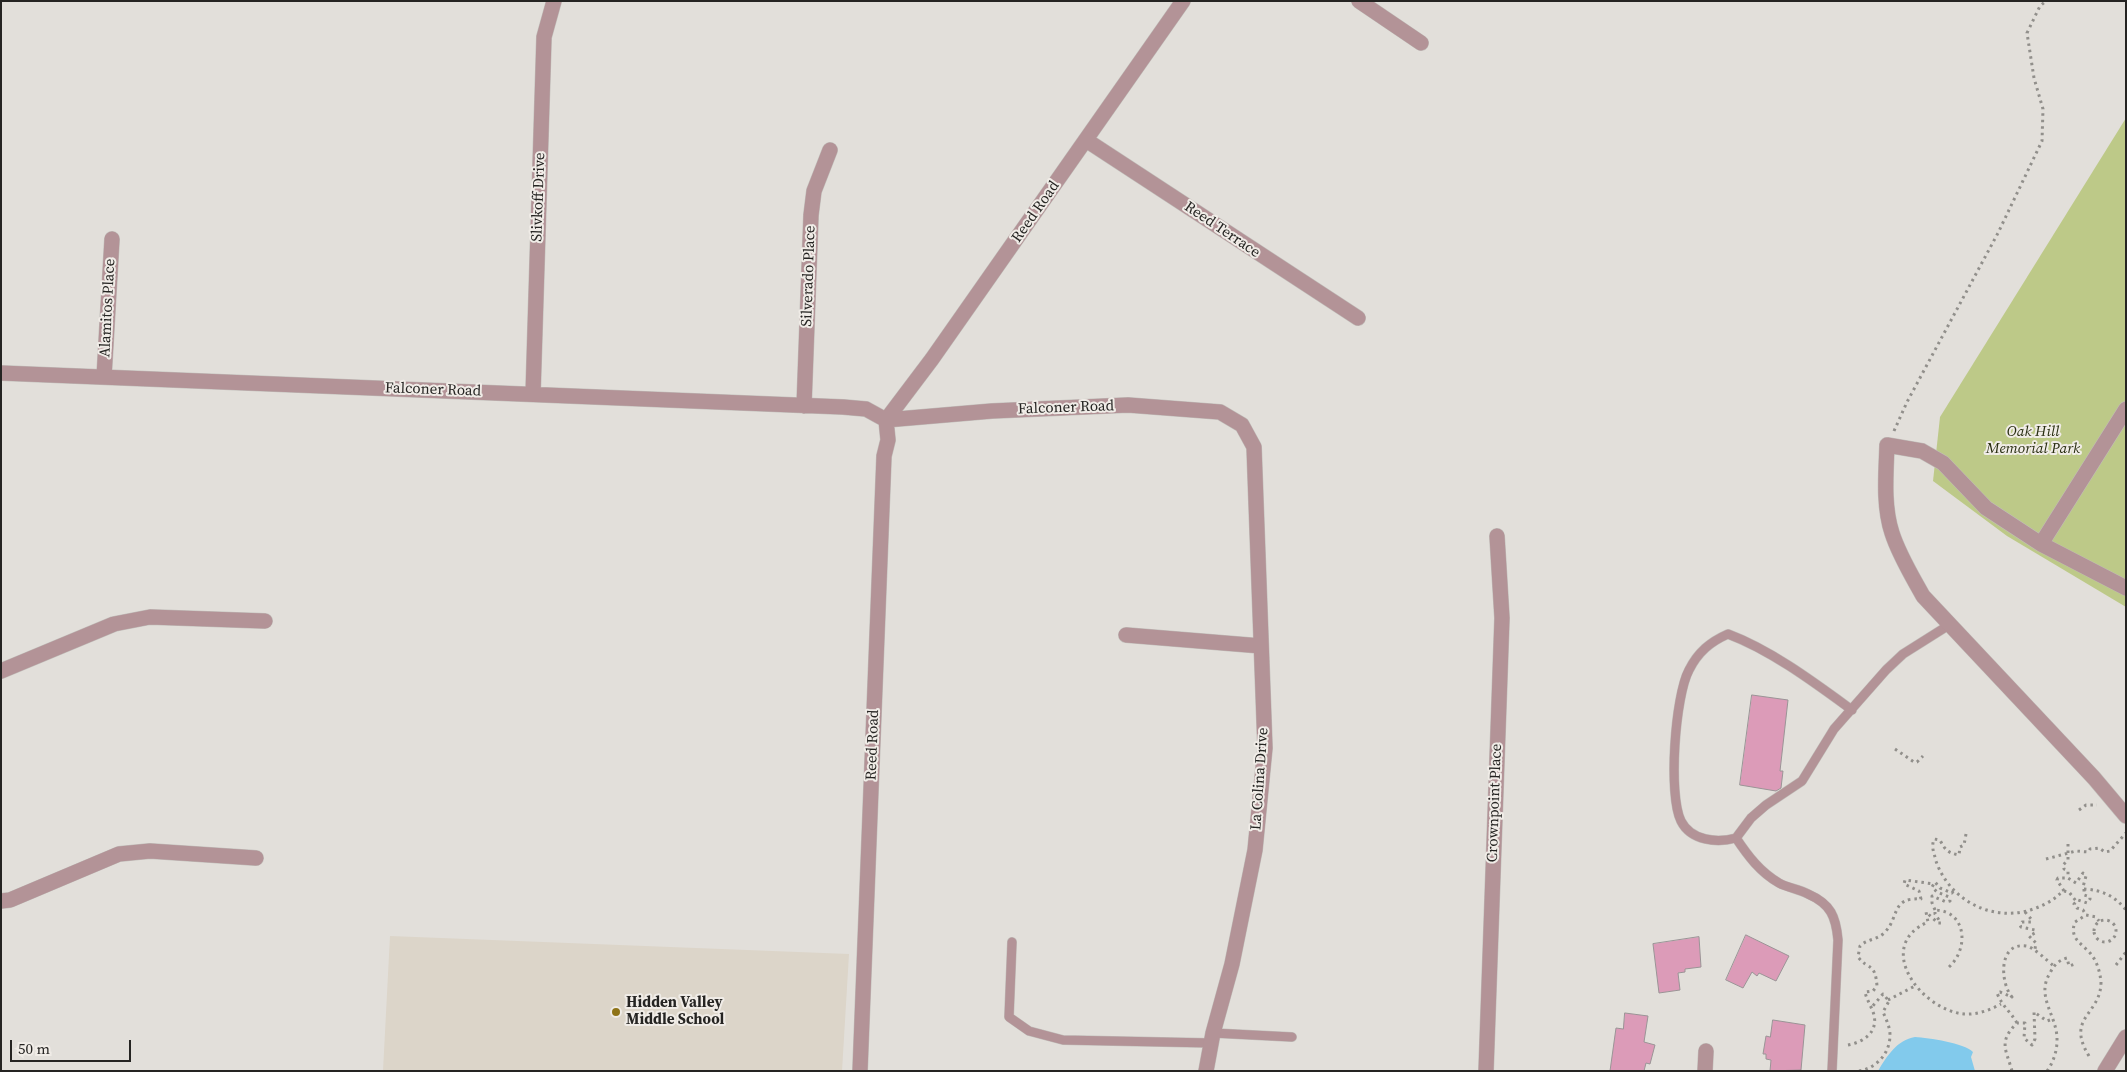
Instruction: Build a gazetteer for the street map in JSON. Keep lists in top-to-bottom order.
{
  "streets": {
    "street": [
      "Slivkoff Drive",
      "Reed Road",
      "Reed Terrace",
      "Silverado Place",
      "Alamitos Place",
      "Falconer Road",
      "La Colina Drive",
      "Crownpoint Place"
    ]
  },
  "crossings": [
    ["Slivkoff Drive", "Falconer Road"],
    ["Reed Road", "Reed Terrace"],
    ["Reed Road", "Falconer Road"],
    ["Silverado Place", "Falconer Road"],
    ["Alamitos Place", "Falconer Road"],
    ["Falconer Road", "La Colina Drive"]
  ],
  "parks": ["Oak Hill Memorial Park"],
  "places": ["Hidden Valley Middle School"],
  "scale_bar": "50 m"
}
